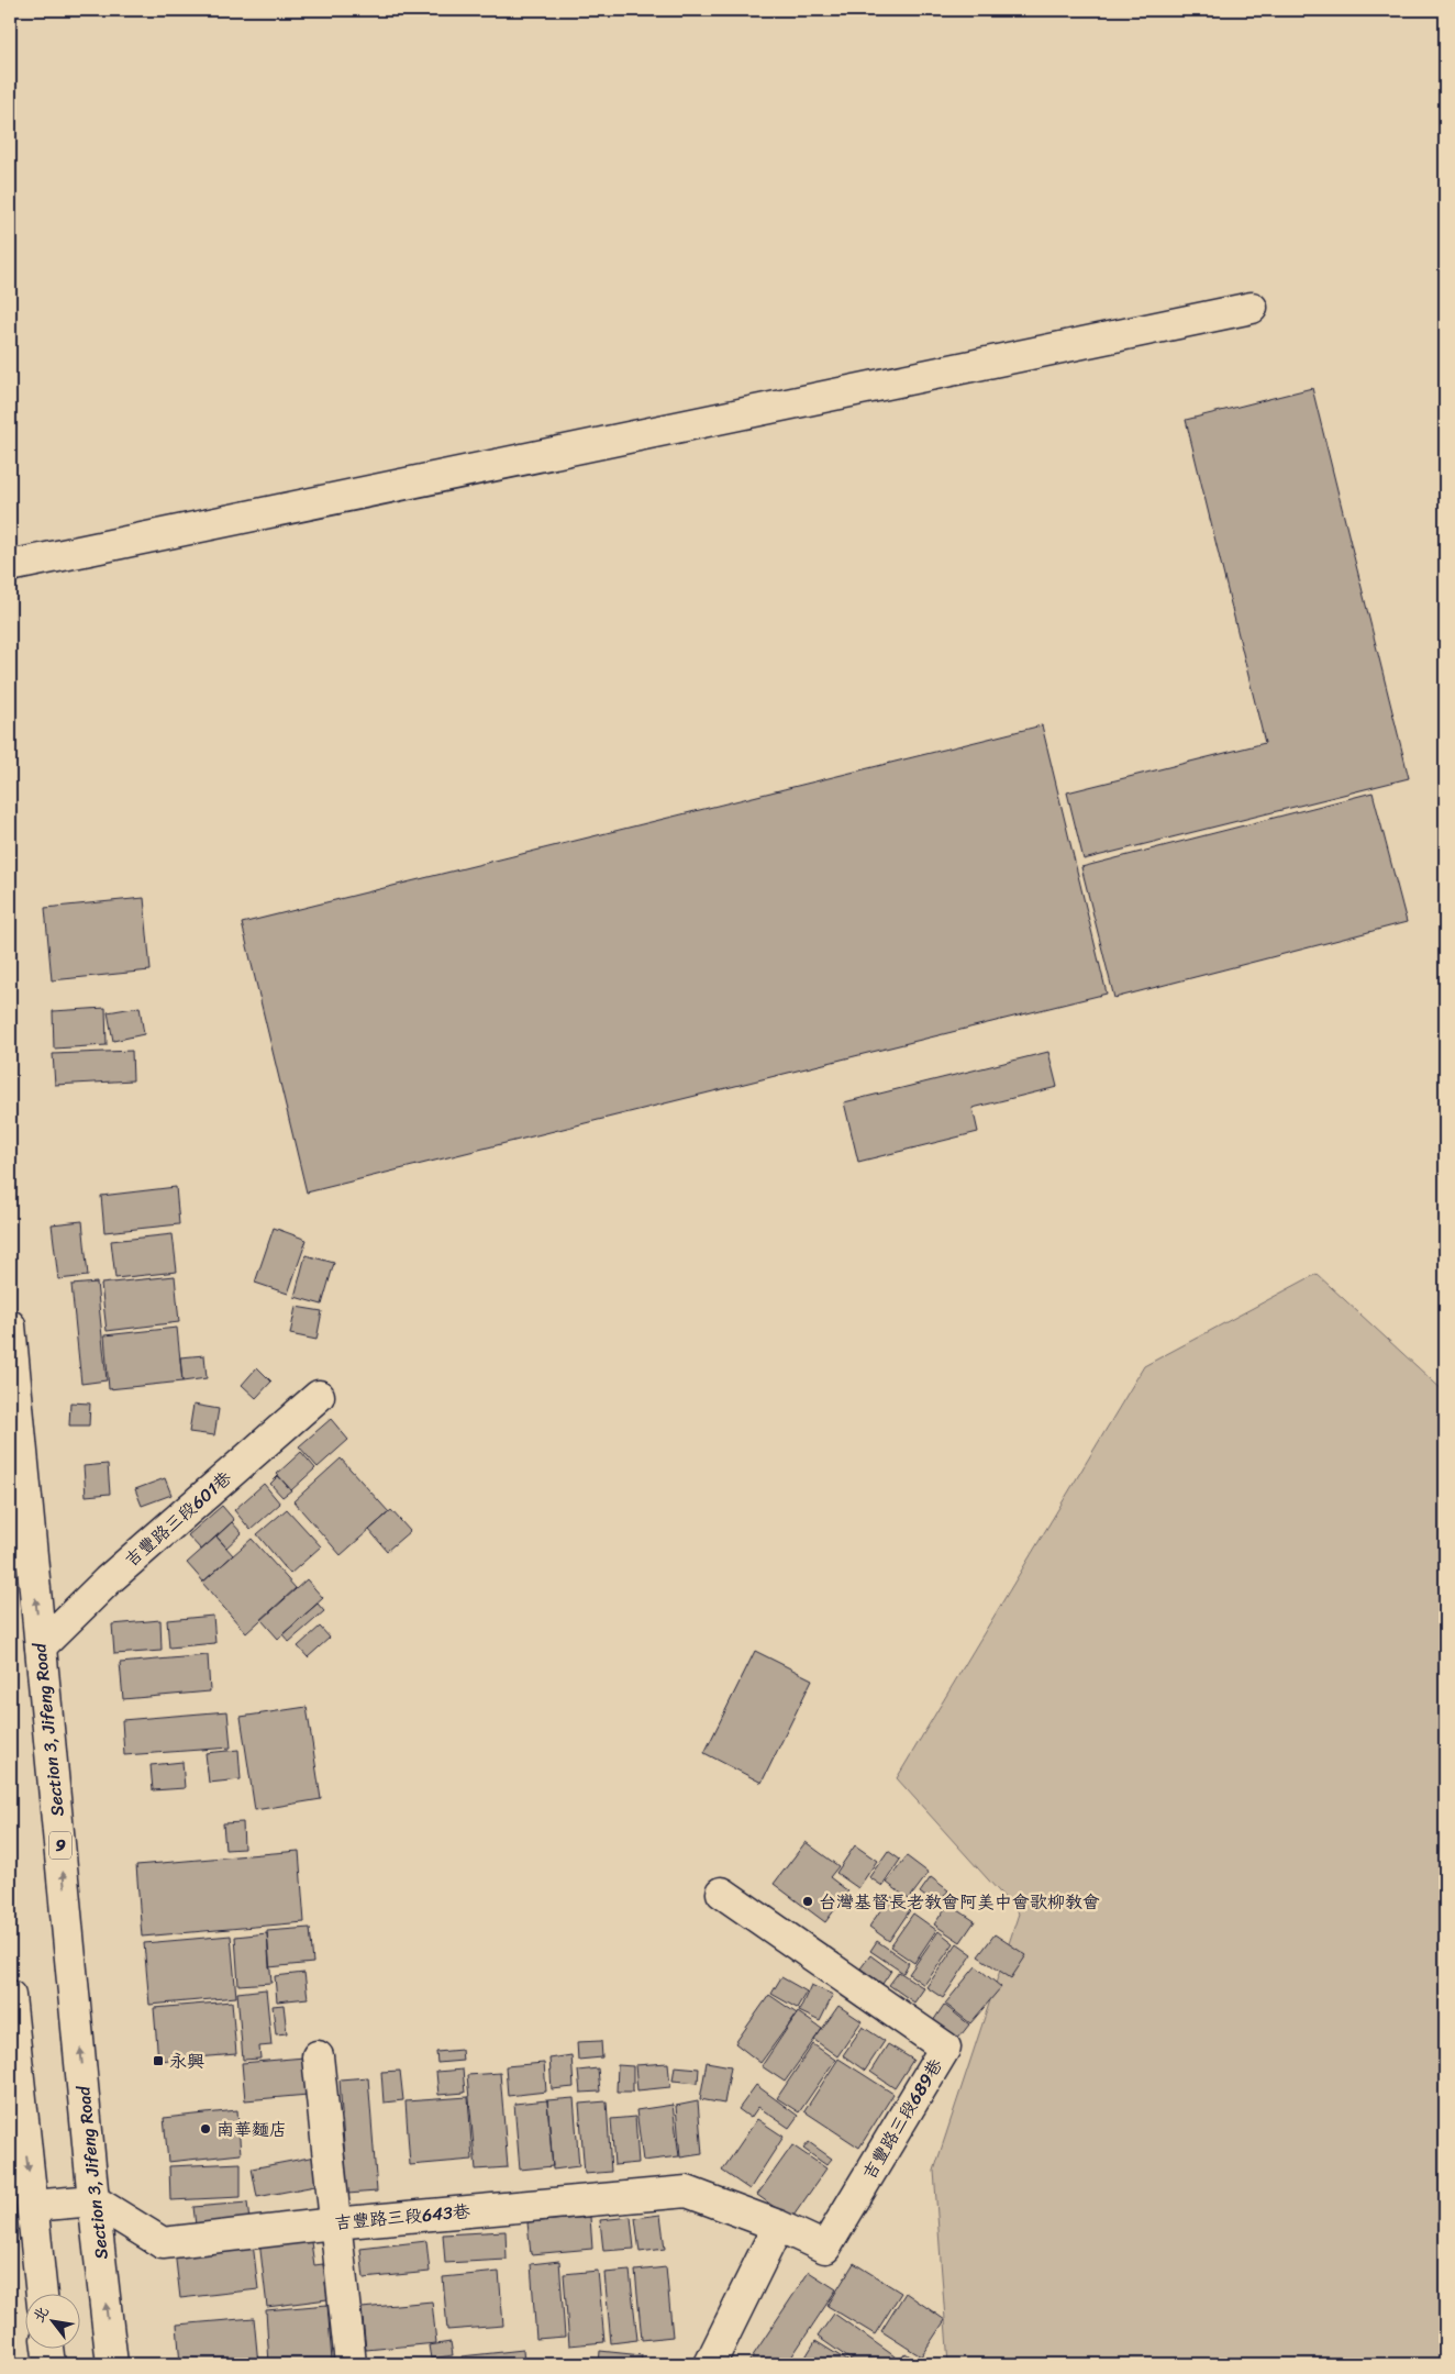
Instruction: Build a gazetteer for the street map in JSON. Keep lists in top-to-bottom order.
{
  "streets": {
    "main road": [
      "吉豐路三段601巷",
      "Section 3, Jifeng Road",
      "9",
      "吉豐路三段689巷",
      "吉豐路三段643巷"
    ]
  },
  "crossings": [
    ["吉豐路三段601巷", "Section 3, Jifeng Road"],
    ["Section 3, Jifeng Road", "吉豐路三段643巷"],
    ["吉豐路三段689巷", "吉豐路三段643巷"]
  ],
  "places": {
    "other": ["台灣基督長老教會阿美中會歌柳教會", "南華麵店"],
    "transit": ["永興"]
  },
  "north": "top left"
}
